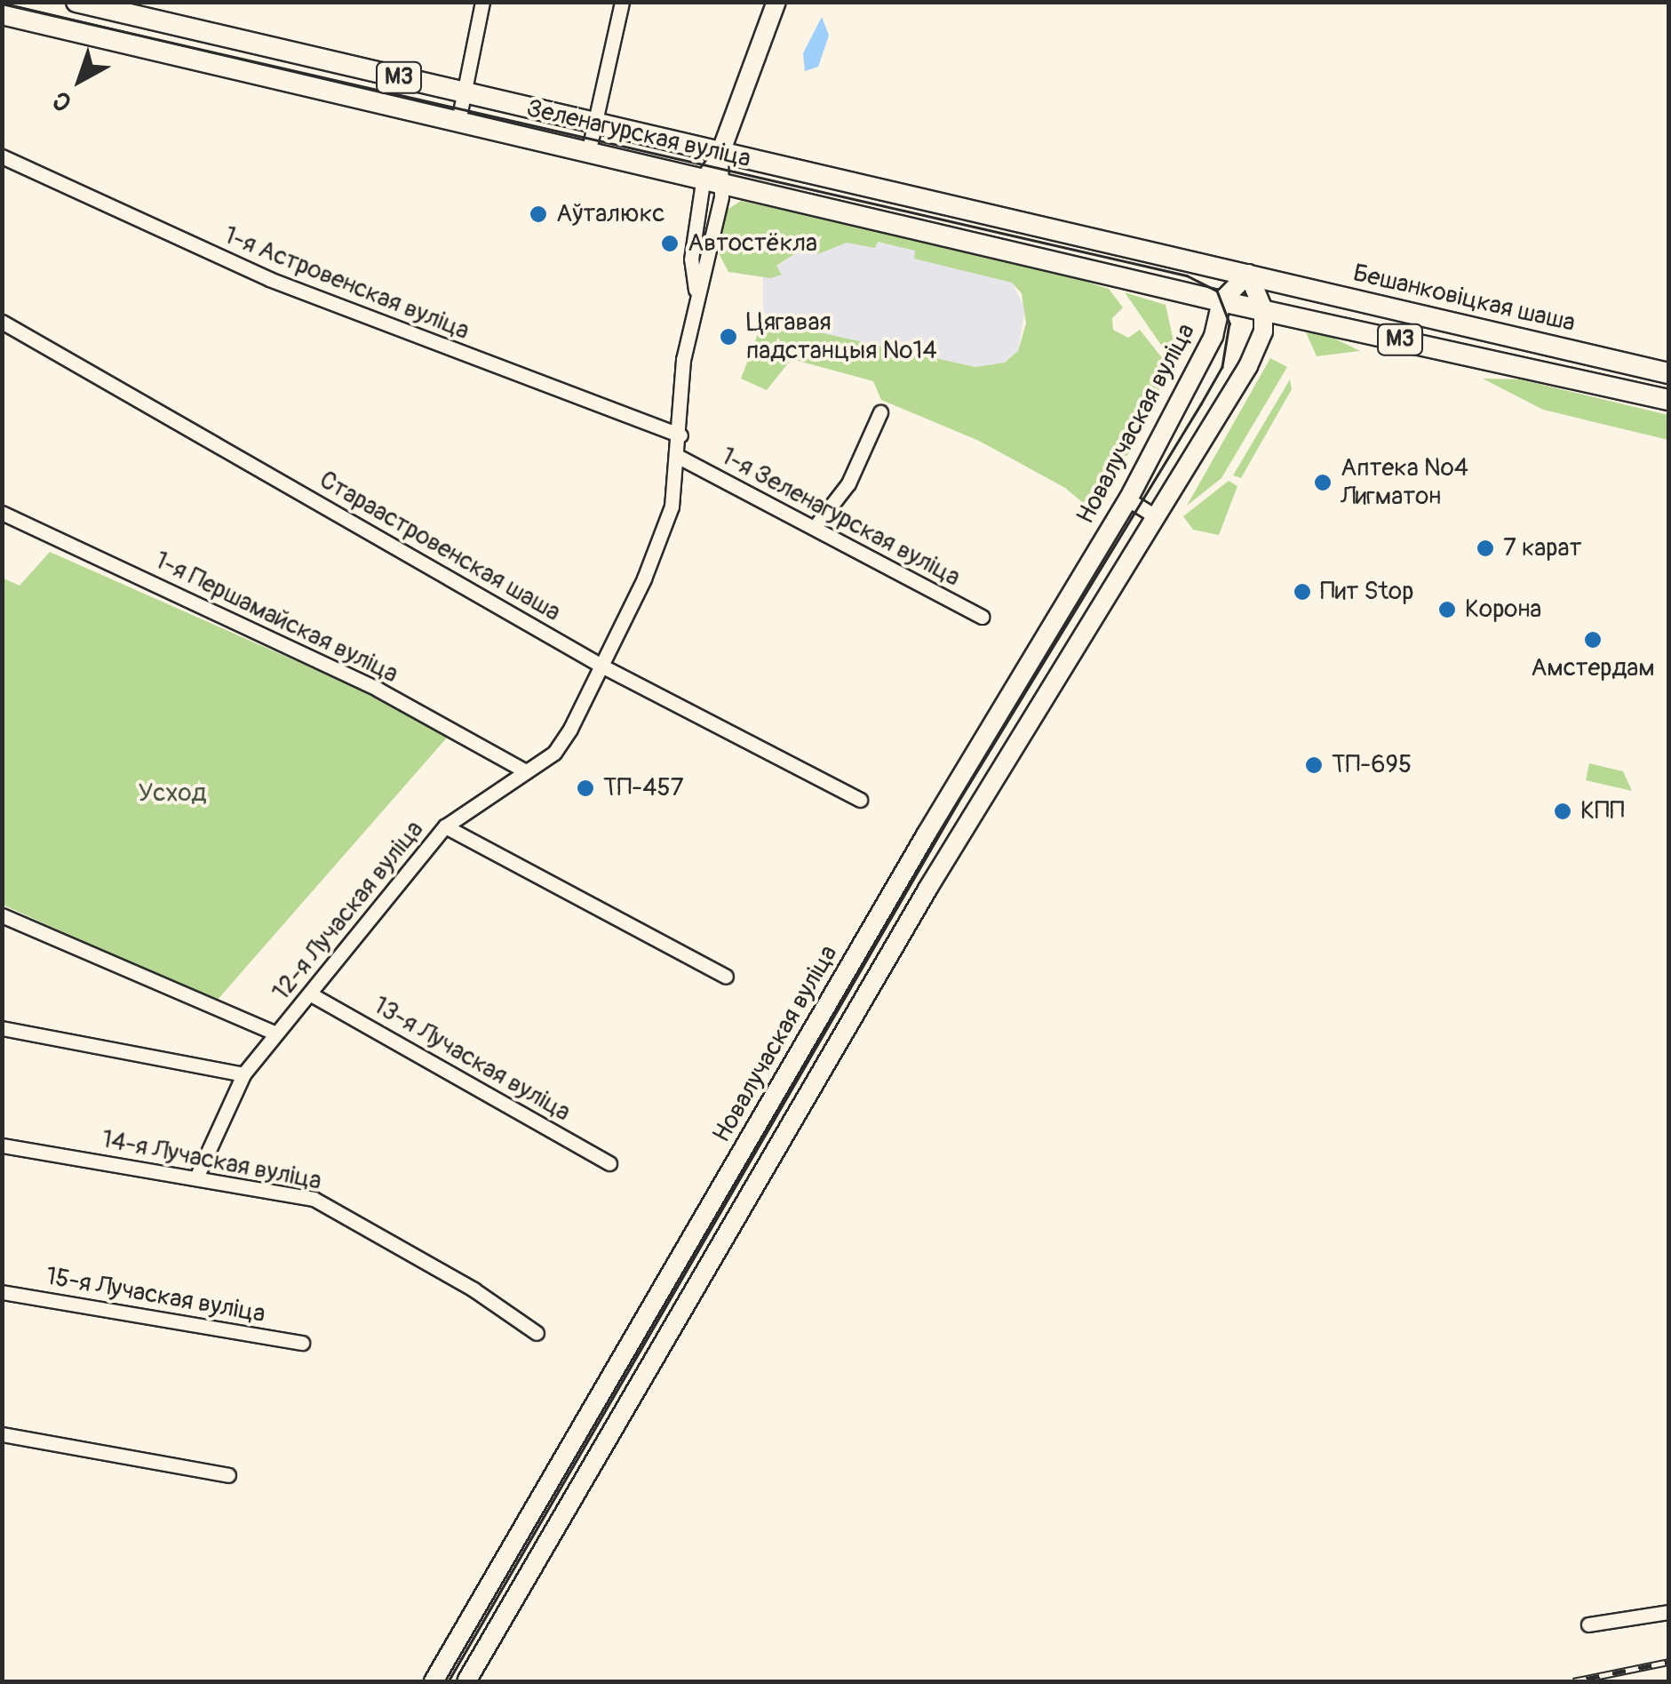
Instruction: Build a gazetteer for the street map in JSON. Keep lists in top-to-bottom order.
{
  "streets": {
    "main road": [
      "М3",
      "Зеленагурская вуліца",
      "Бешанковіцкая шаша",
      "Новалучаская вуліца"
    ],
    "street": [
      "1-я Астровенская вуліца",
      "1-я Зеленагурская вуліца",
      "Стараастровенская шаша",
      "1-я Першамайская вуліца",
      "12-я Лучаская вуліца",
      "13-я Лучаская вуліца",
      "14-я Лучаская вуліца",
      "15-я Лучаская вуліца"
    ]
  },
  "crossings": [
    ["М3", "Зеленагурская вуліца"],
    ["Зеленагурская вуліца", "Бешанковіцкая шаша"],
    ["Зеленагурская вуліца", "Новалучаская вуліца"],
    ["1-я Астровенская вуліца", "12-я Лучаская вуліца"],
    ["Бешанковіцкая шаша", "Новалучаская вуліца"],
    ["1-я Зеленагурская вуліца", "12-я Лучаская вуліца"],
    ["Стараастровенская шаша", "12-я Лучаская вуліца"],
    ["1-я Першамайская вуліца", "12-я Лучаская вуліца"],
    ["12-я Лучаская вуліца", "13-я Лучаская вуліца"]
  ],
  "parks": ["Усход"],
  "places": [
    "Аўталюкс",
    "Автостёкла",
    "Цягавая падстанцыя №14",
    "Аптека №4 Лигматон",
    "7 карат",
    "Пит Stop",
    "Корона",
    "Амстердам",
    "ТП-695",
    "ТП-457",
    "КПП"
  ],
  "north": "bottom left"
}
